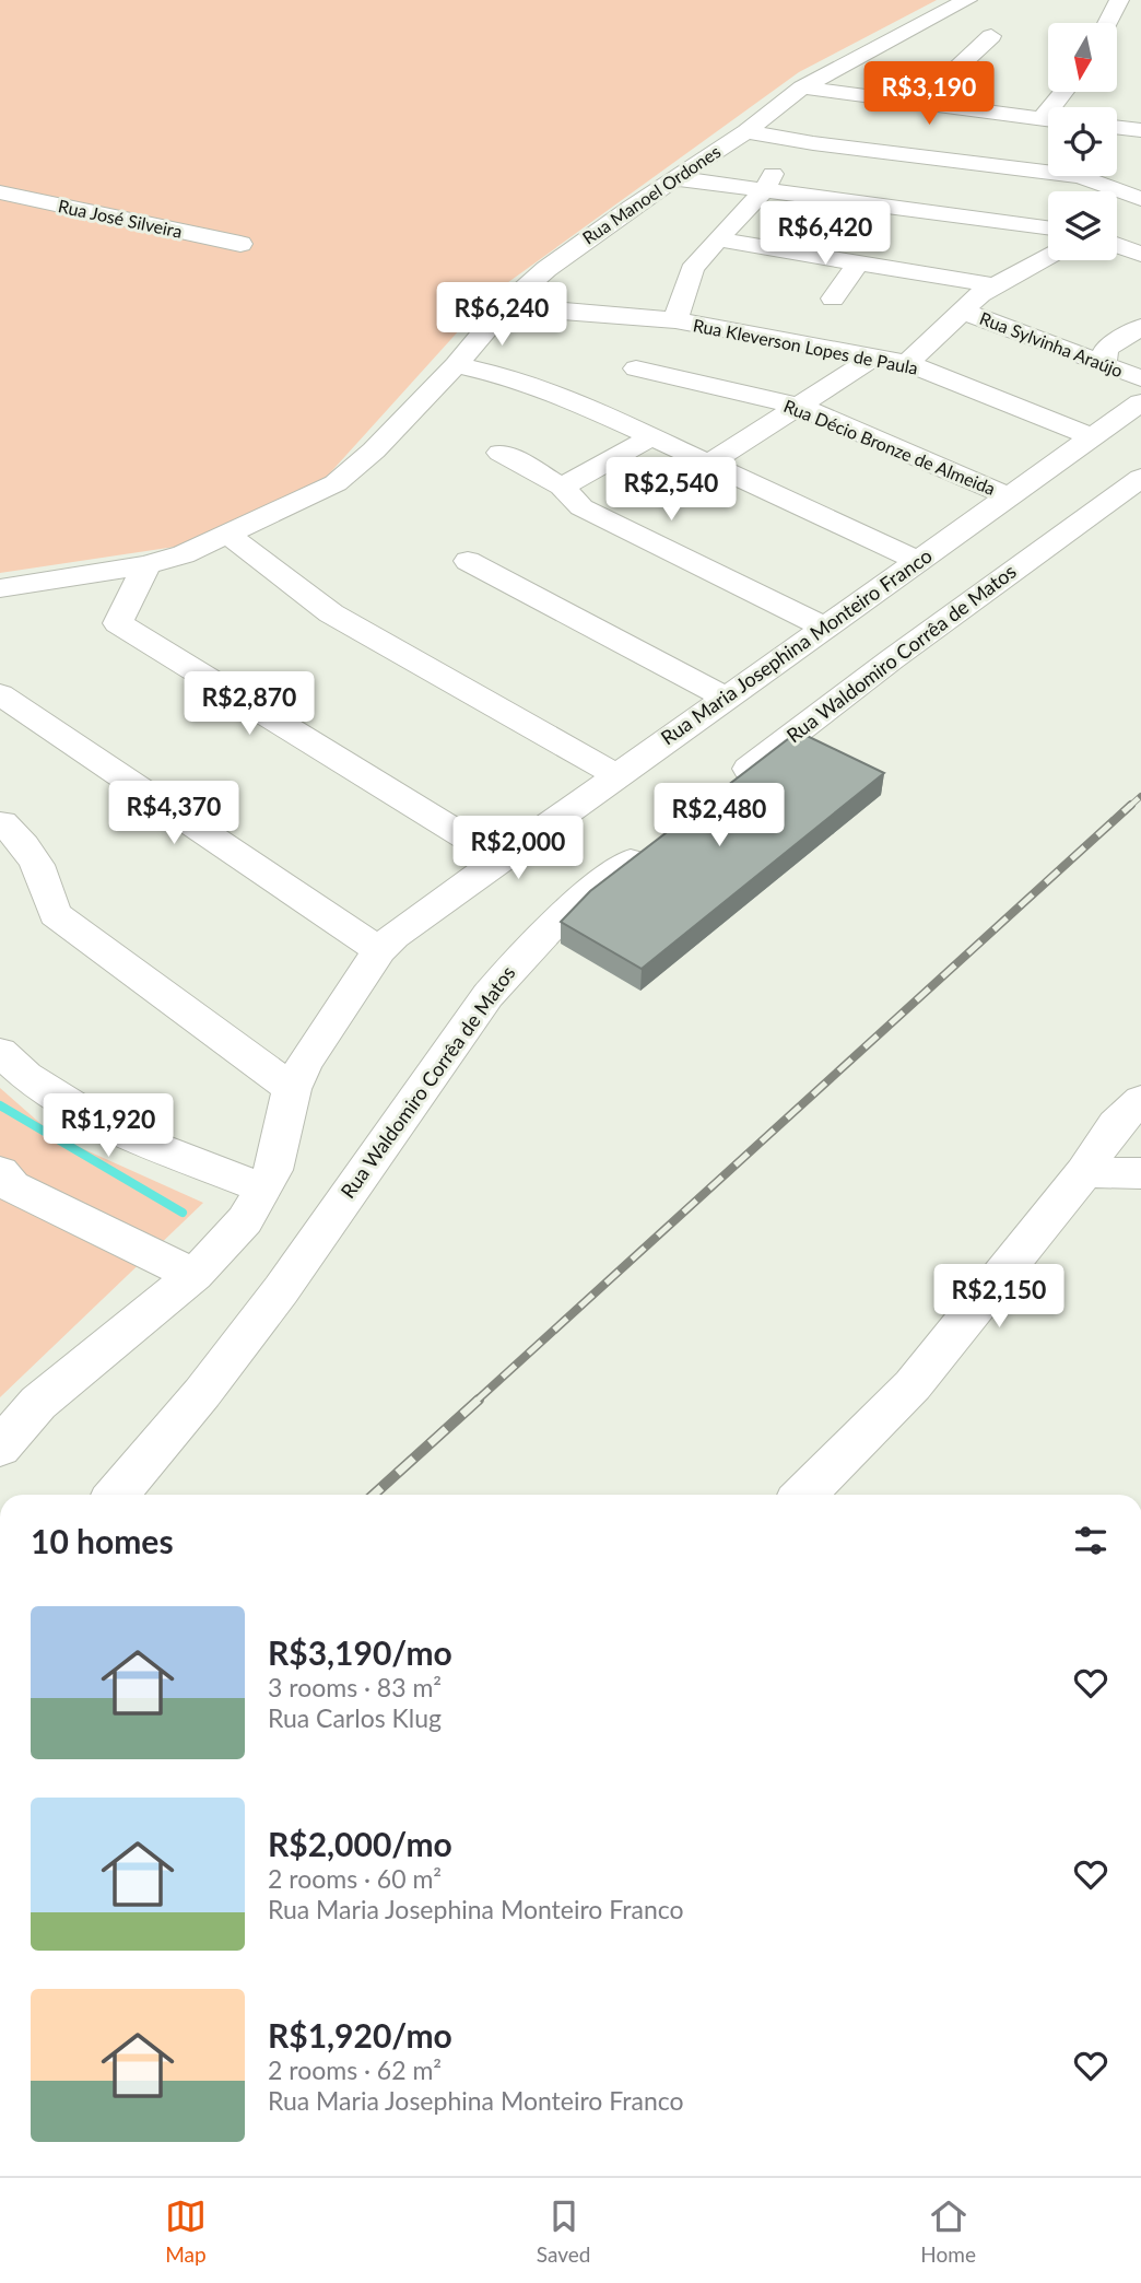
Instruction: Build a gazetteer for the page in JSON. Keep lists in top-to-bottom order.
{
  "streets": {
    "street": [
      "Rua Manoel Ordones",
      "Rua José Silveira",
      "Rua Sylvinha Araújo",
      "Rua Kleverson Lopes de Paula",
      "Rua Décio Bronze de Almeida",
      "Rua Maria Josephina Monteiro Franco",
      "Rua Waldomiro Corrêa de Matos"
    ]
  },
  "crossings": [
    ["Rua Manoel Ordones", "Rua Kleverson Lopes de Paula"],
    ["Rua Kleverson Lopes de Paula", "Rua Maria Josephina Monteiro Franco"],
    ["Rua Décio Bronze de Almeida", "Rua Maria Josephina Monteiro Franco"]
  ],
  "north": "bottom",
  "page": {
    "price": [
      "R$3,190",
      "R$6,420",
      "R$6,240",
      "R$2,540",
      "R$2,870",
      "R$4,370",
      "R$2,480",
      "R$2,000",
      "R$1,920",
      "R$2,150"
    ],
    "heading": "10 homes",
    "list": [
      {
        "name": "R$3,190/mo",
        "note": "3 rooms · 83 m² · Rua Carlos Klug"
      },
      {
        "name": "R$2,000/mo",
        "note": "2 rooms · 60 m² · Rua Maria Josephina Monteiro Franco"
      },
      {
        "name": "R$1,920/mo",
        "note": "2 rooms · 62 m² · Rua Maria Josephina Monteiro Franco"
      }
    ],
    "tabs": ["Map", "Saved", "Home"]
  }
}
